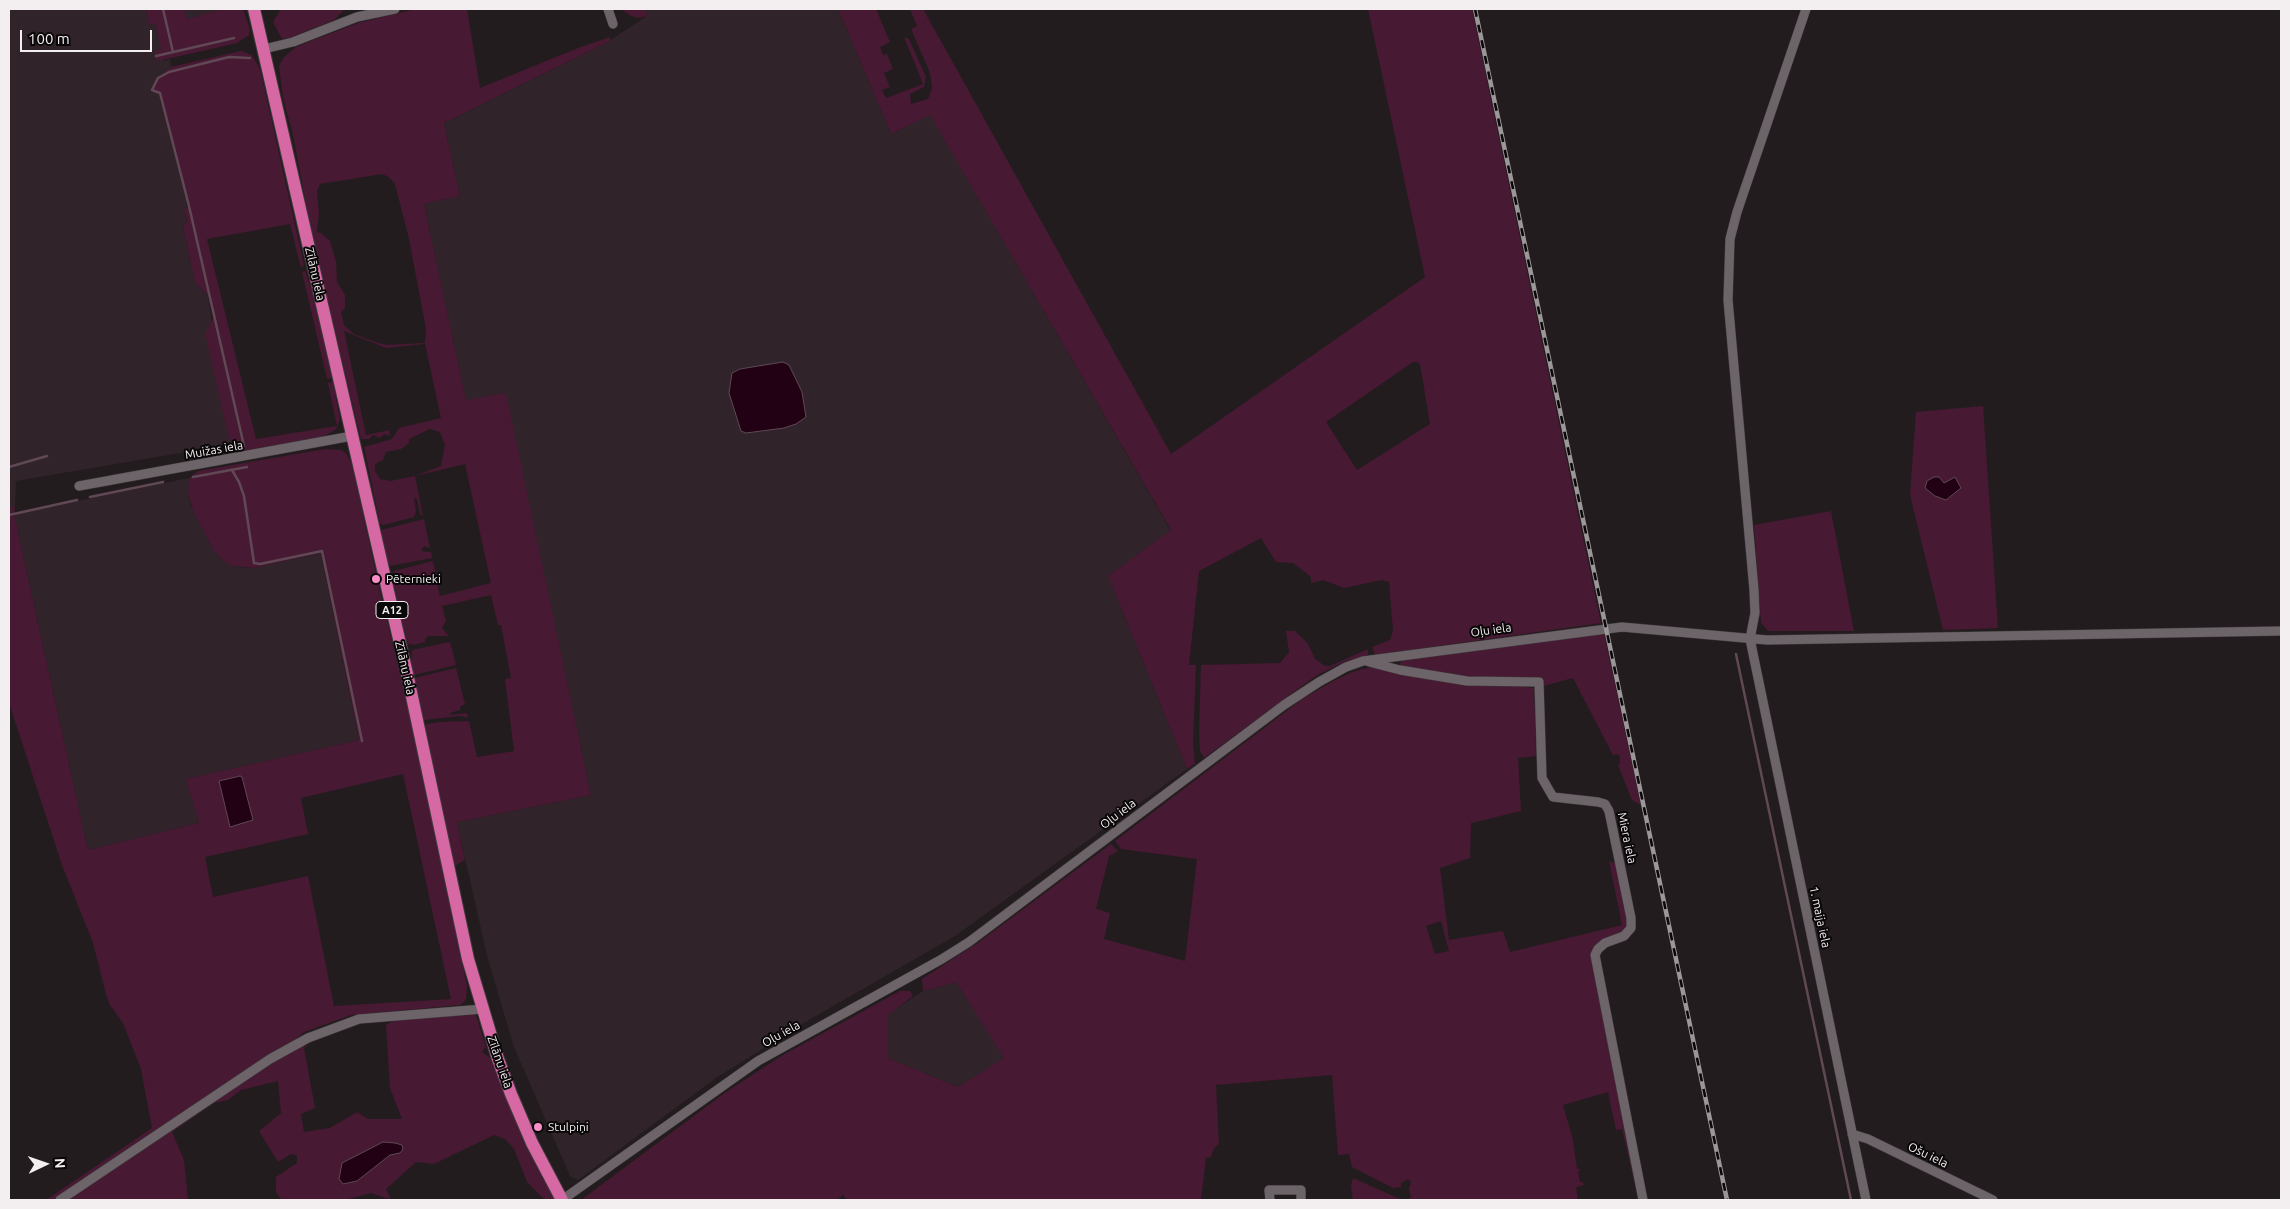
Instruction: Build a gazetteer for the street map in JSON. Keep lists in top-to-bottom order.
{
  "streets": {
    "highway": ["Zīlānu iela", "A12"],
    "street": [
      "Muižas iela",
      "Oļu iela",
      "Miera iela",
      "1. maija iela",
      "Ošu iela"
    ]
  },
  "crossings": [
    ["Zīlānu iela", "Muižas iela"],
    ["Zīlānu iela", "Oļu iela"],
    ["Oļu iela", "Miera iela"],
    ["Oļu iela", "1. maija iela"],
    ["1. maija iela", "Ošu iela"]
  ],
  "places": ["Pēternieki", "Stulpiņi"],
  "scale_bar": "100 m",
  "north": "right"
}
